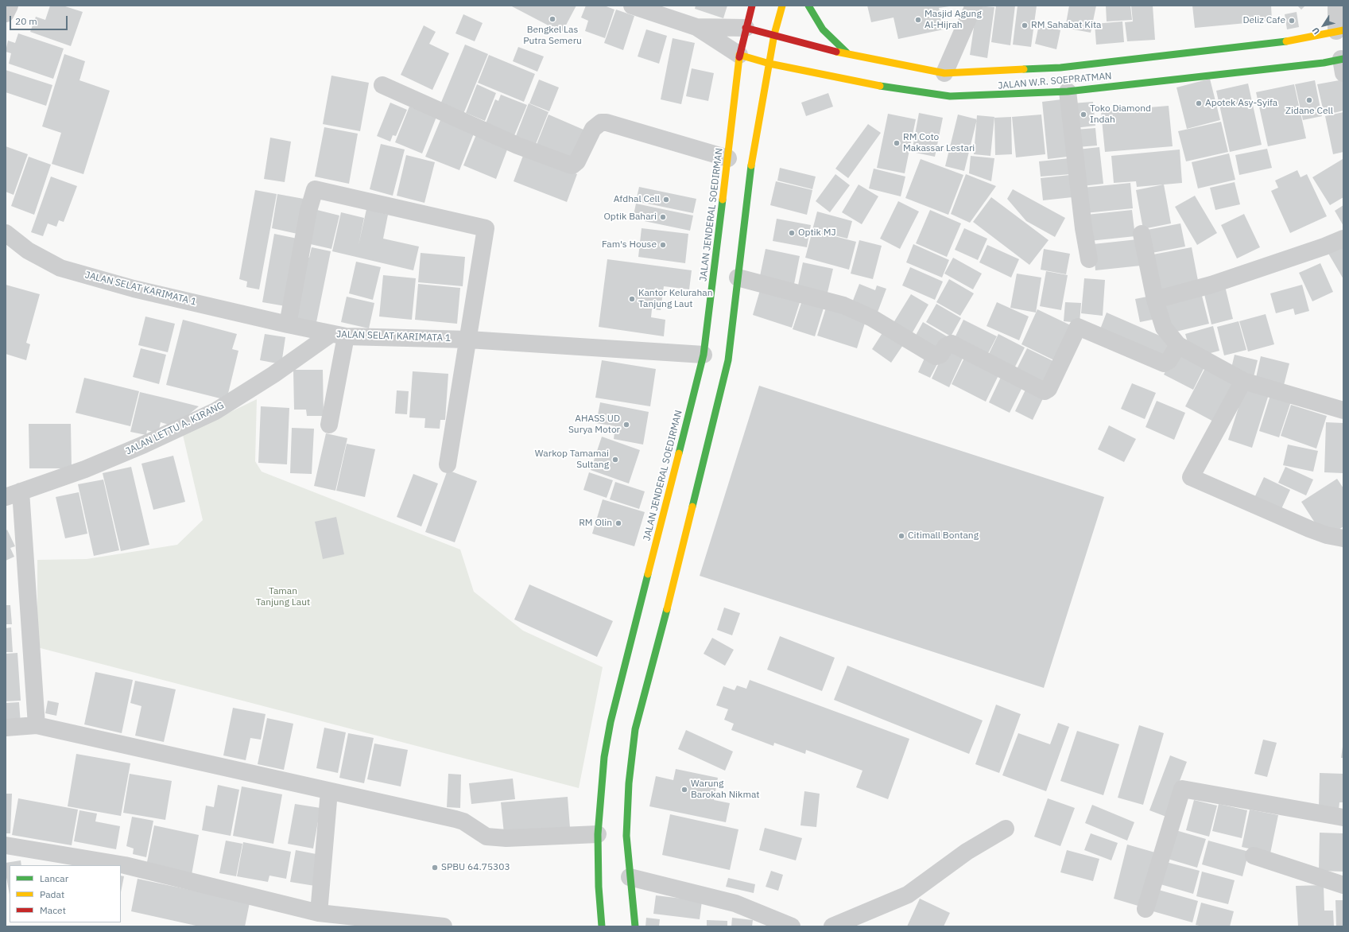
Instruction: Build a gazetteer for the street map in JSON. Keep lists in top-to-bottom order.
{
  "streets": {
    "street": [
      "JALAN W.R. SOEPRATMAN",
      "JALAN JENDERAL SOEDIRMAN",
      "JALAN SELAT KARIMATA 1",
      "JALAN LETTU A. KIRANG"
    ]
  },
  "crossings": [
    ["JALAN W.R. SOEPRATMAN", "JALAN JENDERAL SOEDIRMAN"],
    ["JALAN JENDERAL SOEDIRMAN", "JALAN SELAT KARIMATA 1"],
    ["JALAN SELAT KARIMATA 1", "JALAN LETTU A. KIRANG"]
  ],
  "parks": ["Taman Tanjung Laut"],
  "places": [
    "Bengkel Las Putra Semeru",
    "Masjid Agung Al-Hijrah",
    "Deliz Cafe",
    "RM Sahabat Kita",
    "Zidane Cell",
    "Apotek Asy-Syifa",
    "Toko Diamond Indah",
    "RM Coto Makassar Lestari",
    "Afdhal Cell",
    "Optik Bahari",
    "Optik MJ",
    "Fam's House",
    "Kantor Kelurahan Tanjung Laut",
    "AHASS UD Surya Motor",
    "Warkop Tamamai Sultang",
    "RM Olin",
    "Citimall Bontang",
    "Warung Barokah Nikmat",
    "SPBU 64.75303"
  ],
  "legend": ["Lancar", "Padat", "Macet"],
  "scale_bar": "20 m",
  "north": "bottom left"
}
